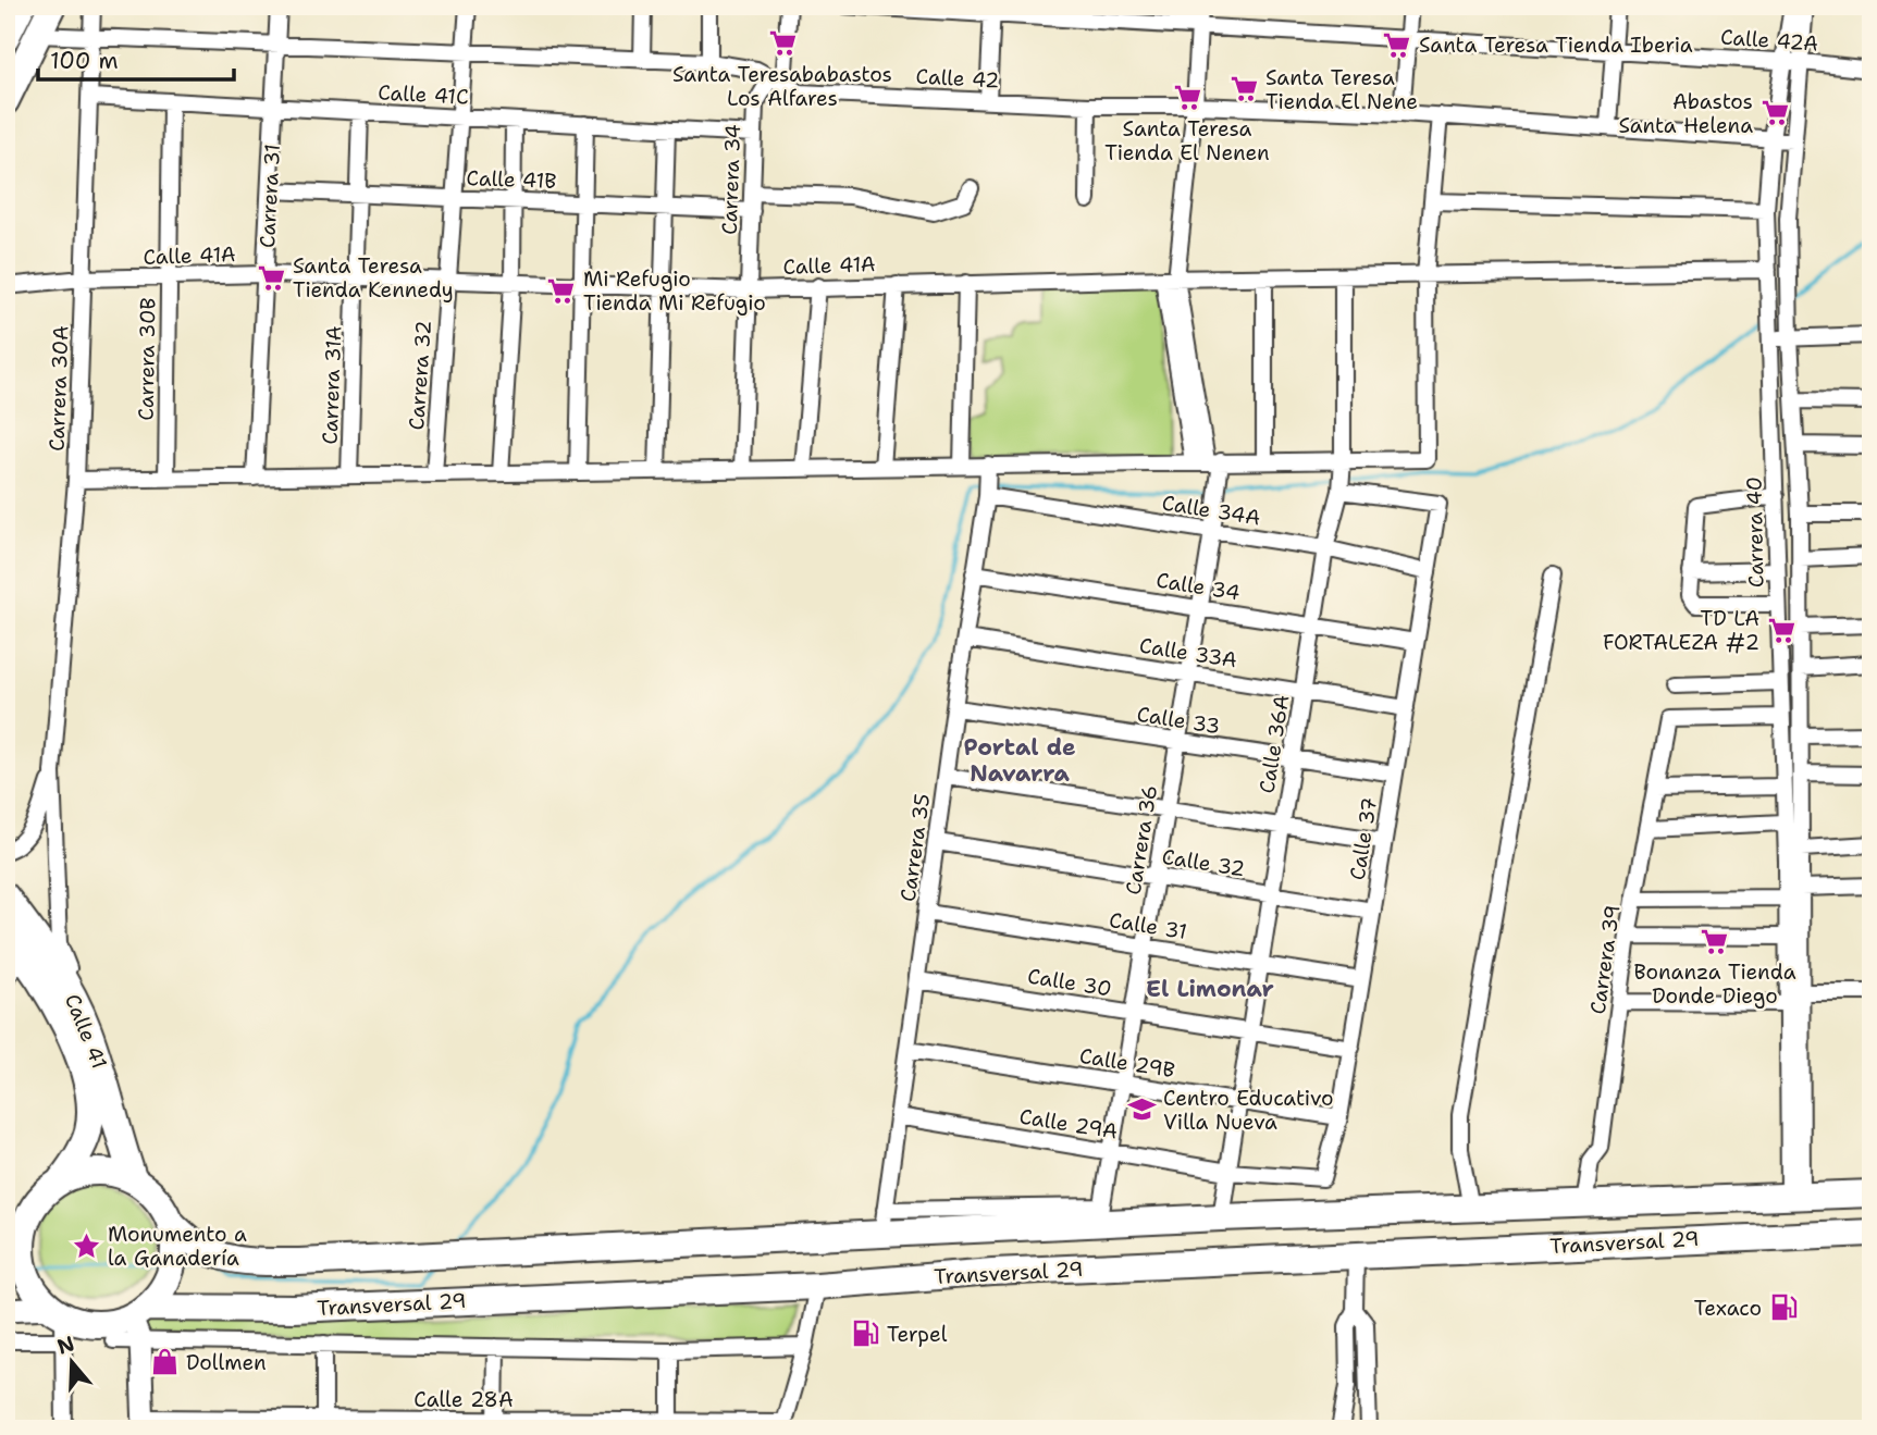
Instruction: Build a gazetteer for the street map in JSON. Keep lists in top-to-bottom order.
{
  "streets": {
    "highway": ["Calle 41", "Transversal 29"],
    "street": [
      "Calle 42A",
      "Calle 42",
      "Calle 41C",
      "Calle 41B",
      "Carrera 34",
      "Carrera 31",
      "Calle 41A",
      "Carrera 30B",
      "Carrera 32",
      "Carrera 31A",
      "Carrera 30A",
      "Calle 34A",
      "Carrera 40",
      "Calle 34",
      "Calle 33A",
      "Calle 33",
      "Calle 36A",
      "Calle 37",
      "Carrera 36",
      "Carrera 35",
      "Calle 32",
      "Calle 31",
      "Carrera 39",
      "Calle 30",
      "Calle 29B",
      "Calle 29A",
      "Calle 28A"
    ]
  },
  "crossings": [
    ["Calle 42A", "Carrera 40"],
    ["Calle 42A", "Carrera 36"],
    ["Calle 42", "Carrera 34"],
    ["Calle 42", "Carrera 31"],
    ["Calle 42", "Carrera 32"],
    ["Calle 42", "Carrera 30A"],
    ["Calle 42", "Carrera 40"],
    ["Calle 42", "Carrera 36"],
    ["Calle 41C", "Carrera 34"],
    ["Calle 41C", "Carrera 31"],
    ["Calle 41C", "Carrera 30B"],
    ["Calle 41C", "Carrera 32"],
    ["Calle 41C", "Carrera 31A"],
    ["Calle 41C", "Carrera 30A"],
    ["Calle 41B", "Carrera 34"],
    ["Calle 41B", "Carrera 31"],
    ["Calle 41B", "Carrera 32"],
    ["Calle 41B", "Carrera 31A"],
    ["Carrera 34", "Calle 41A"],
    ["Carrera 31", "Calle 41A"],
    ["Calle 41A", "Carrera 30B"],
    ["Calle 41A", "Carrera 32"],
    ["Calle 41A", "Carrera 31A"],
    ["Calle 41A", "Carrera 30A"],
    ["Calle 41A", "Carrera 40"],
    ["Calle 41A", "Calle 36A"],
    ["Calle 41A", "Carrera 36"],
    ["Calle 34A", "Calle 36A"],
    ["Calle 34A", "Calle 37"],
    ["Calle 34A", "Carrera 36"],
    ["Calle 34A", "Carrera 35"],
    ["Carrera 40", "Carrera 39"],
    ["Carrera 40", "Transversal 29"],
    ["Calle 34", "Calle 36A"],
    ["Calle 34", "Calle 37"],
    ["Calle 34", "Carrera 36"],
    ["Calle 34", "Carrera 35"],
    ["Calle 33A", "Calle 36A"],
    ["Calle 33A", "Calle 37"],
    ["Calle 33A", "Carrera 36"],
    ["Calle 33A", "Carrera 35"],
    ["Calle 33", "Calle 36A"],
    ["Calle 33", "Calle 37"],
    ["Calle 33", "Carrera 36"],
    ["Calle 33", "Carrera 35"],
    ["Calle 36A", "Calle 37"],
    ["Calle 36A", "Calle 32"],
    ["Calle 36A", "Calle 31"],
    ["Calle 36A", "Calle 30"],
    ["Calle 36A", "Calle 29B"],
    ["Calle 36A", "Calle 29A"],
    ["Calle 36A", "Transversal 29"],
    ["Calle 37", "Calle 32"],
    ["Calle 37", "Calle 31"],
    ["Calle 37", "Calle 30"],
    ["Calle 37", "Calle 29B"],
    ["Calle 37", "Calle 29A"],
    ["Carrera 36", "Calle 32"],
    ["Carrera 36", "Calle 31"],
    ["Carrera 36", "Calle 30"],
    ["Carrera 36", "Calle 29B"],
    ["Carrera 36", "Calle 29A"],
    ["Carrera 36", "Transversal 29"],
    ["Carrera 35", "Calle 32"],
    ["Carrera 35", "Calle 31"],
    ["Carrera 35", "Calle 30"],
    ["Carrera 35", "Calle 29B"],
    ["Carrera 35", "Calle 29A"],
    ["Carrera 35", "Transversal 29"],
    ["Carrera 39", "Transversal 29"],
    ["Calle 41", "Transversal 29"]
  ],
  "districts": ["Portal de Navarra", "El Limonar"],
  "places": {
    "supermarket": [
      "Santa Teresababastos Los Alfares",
      "Santa Teresa Tienda Iberia",
      "Santa Teresa Tienda El Nene",
      "Santa Teresa Tienda El Nenen",
      "Abastos Santa Helena",
      "Santa Teresa Tienda Kennedy",
      "Mi Refugio Tienda Mi Refugio",
      "TD LA FORTALEZA #2",
      "Bonanza Tienda Donde Diego"
    ],
    "school or university": ["Centro Educativo Villa Nueva"],
    "place": ["Monumento a la Ganadería"],
    "fuel station": ["Texaco", "Terpel"],
    "shop": ["Dollmen"]
  },
  "scale_bar": "100 m",
  "north": "top"
}
